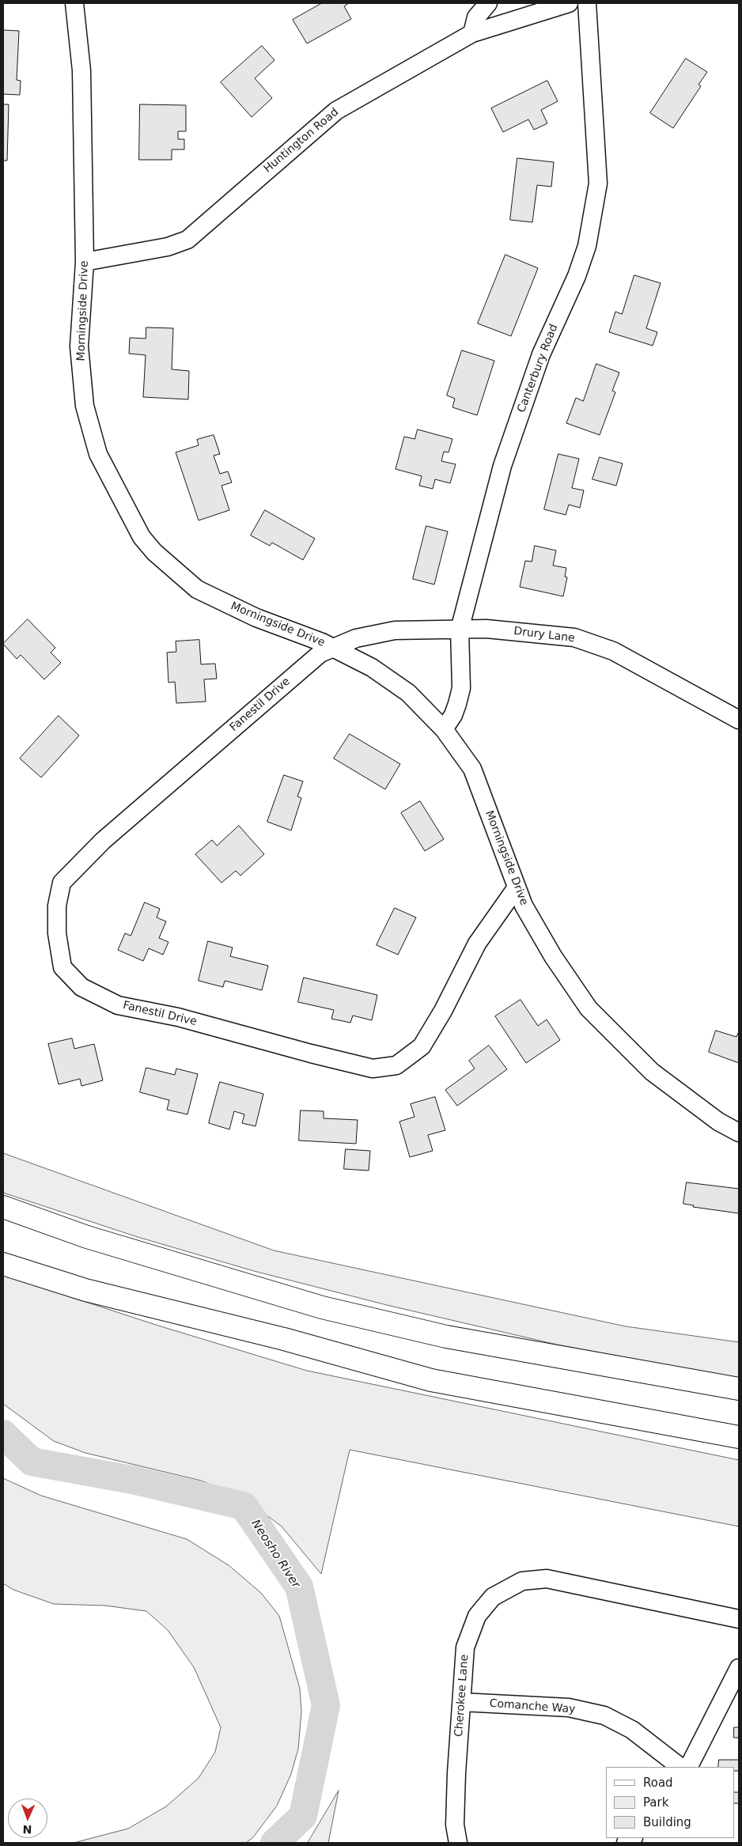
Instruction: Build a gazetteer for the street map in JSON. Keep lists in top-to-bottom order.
{
  "streets": {
    "street": [
      "Huntington Road",
      "Morningside Drive",
      "Canterbury Road",
      "Drury Lane",
      "Fanestil Drive",
      "Cherokee Lane",
      "Comanche Way"
    ]
  },
  "crossings": [
    ["Huntington Road", "Morningside Drive"],
    ["Morningside Drive", "Canterbury Road"],
    ["Morningside Drive", "Drury Lane"],
    ["Morningside Drive", "Fanestil Drive"],
    ["Canterbury Road", "Drury Lane"],
    ["Drury Lane", "Fanestil Drive"],
    ["Cherokee Lane", "Comanche Way"]
  ],
  "water": ["Neosho River"],
  "legend": ["Road", "Park", "Building"],
  "north": "bottom"
}
